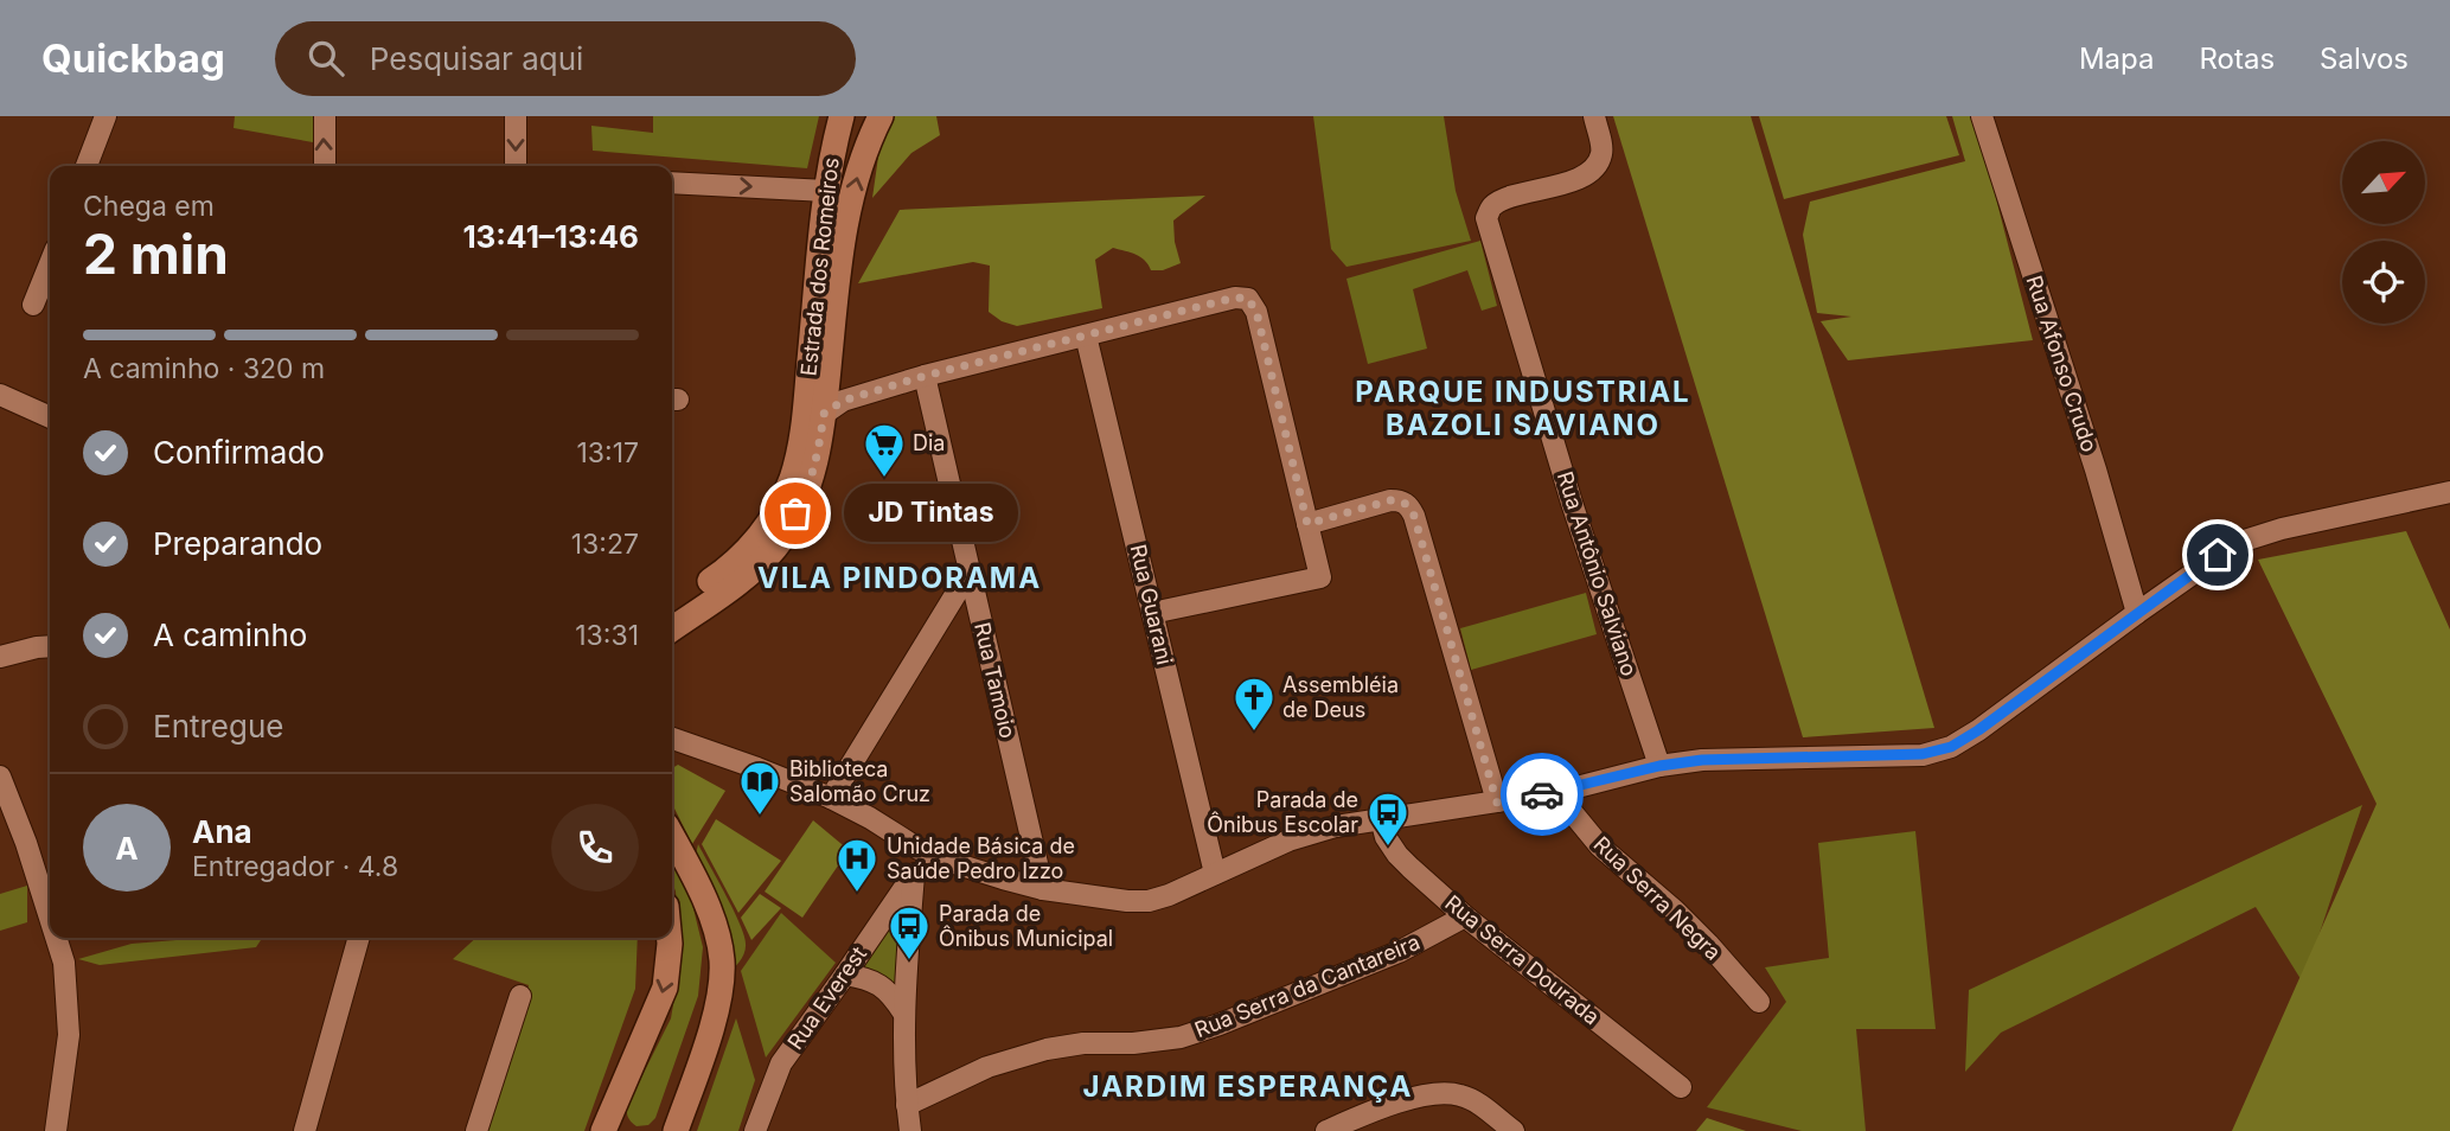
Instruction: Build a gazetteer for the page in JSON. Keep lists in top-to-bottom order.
{
  "streets": {
    "main road": ["Estrada dos Romeiros"],
    "street": [
      "Rua Afonso Crudo",
      "Rua Antônio Salviano",
      "Rua Guarani",
      "Rua Tamoio",
      "Rua Serra Negra",
      "Rua Serra Dourada",
      "Rua Serra da Cantareira",
      "Rua Everest"
    ]
  },
  "crossings": [
    ["Rua Serra Dourada", "Rua Serra da Cantareira"]
  ],
  "districts": ["PARQUE INDUSTRIAL BAZOLI SAVIANO", "VILA PINDORAMA", "JARDIM ESPERANÇA"],
  "places": {
    "supermarket": ["Dia"],
    "other": ["JD Tintas"],
    "church": ["Assembléia de Deus"],
    "library": ["Biblioteca Salomão Cruz"],
    "bus stop": ["Parada de Ônibus Escolar", "Parada de Ônibus Municipal"],
    "hospital": ["Unidade Básica de Saúde Pedro Izzo"]
  },
  "north": "top right",
  "page": {
    "header": "Quickbag",
    "search": "Pesquisar aqui",
    "nav": ["Mapa", "Rotas", "Salvos"],
    "heading": ["2 min", "Chega em", "13:41–13:46"],
    "panel": ["Ana", "Entregador · 4.8"],
    "bar": "A caminho · 320 m",
    "list": [
      ["Confirmado", "13:17"],
      ["Preparando", "13:27"],
      ["A caminho", "13:31"],
      "Entregue"
    ],
    "bubble": "JD Tintas",
    "round": "A"
  }
}
